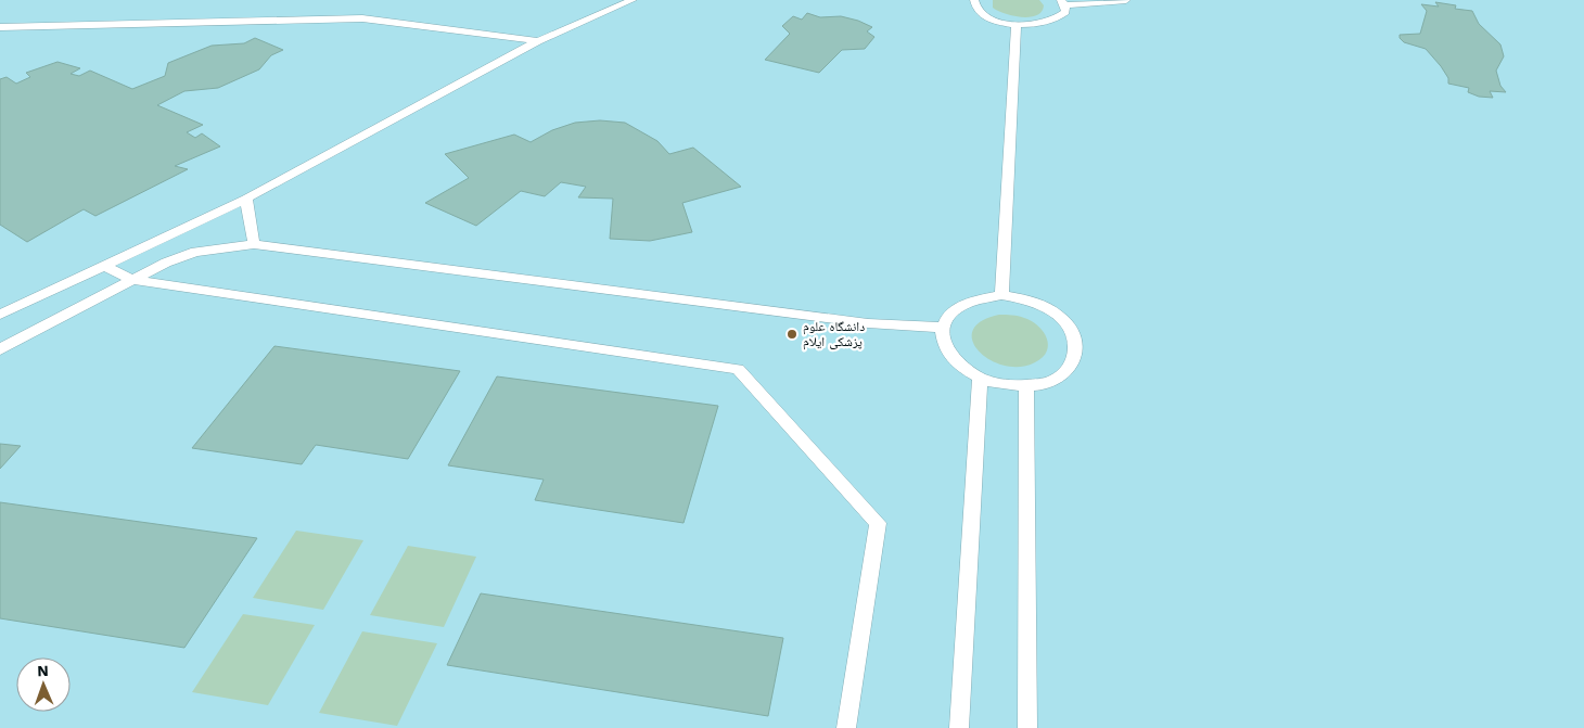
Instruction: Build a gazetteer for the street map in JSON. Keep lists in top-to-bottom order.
{
  "places": ["دانشگاه علوم پزشکی ایلام"],
  "north": "top"
}
